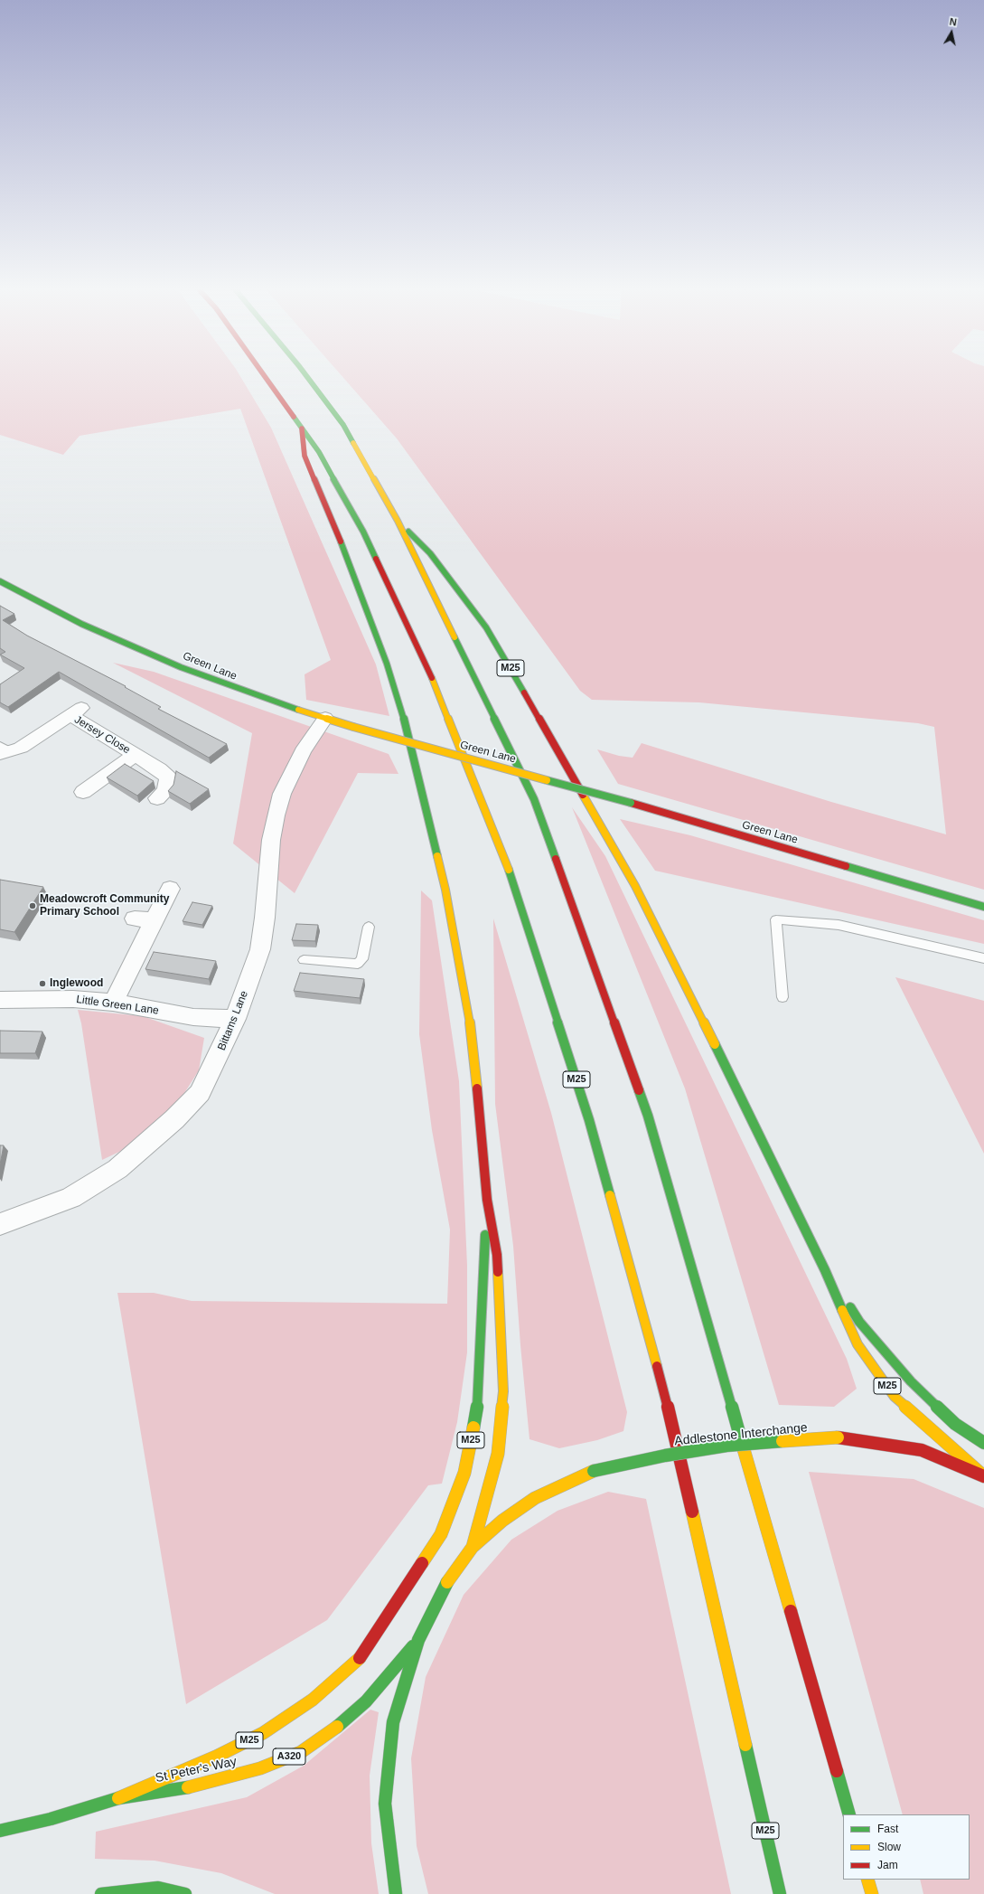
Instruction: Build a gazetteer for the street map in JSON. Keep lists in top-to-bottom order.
{
  "streets": {
    "main road": [
      "Green Lane",
      "M25",
      "Addlestone Interchange",
      "A320",
      "St Peter's Way"
    ],
    "street": ["Jersey Close", "Little Green Lane", "Bittams Lane"]
  },
  "crossings": [
    ["Green Lane", "Bittams Lane"],
    ["M25", "Addlestone Interchange"],
    ["M25", "St Peter's Way"],
    ["Little Green Lane", "Bittams Lane"],
    ["Addlestone Interchange", "St Peter's Way"]
  ],
  "places": ["Meadowcroft Community Primary School", "Inglewood"],
  "legend": ["Fast", "Slow", "Jam"],
  "north": "top"
}
